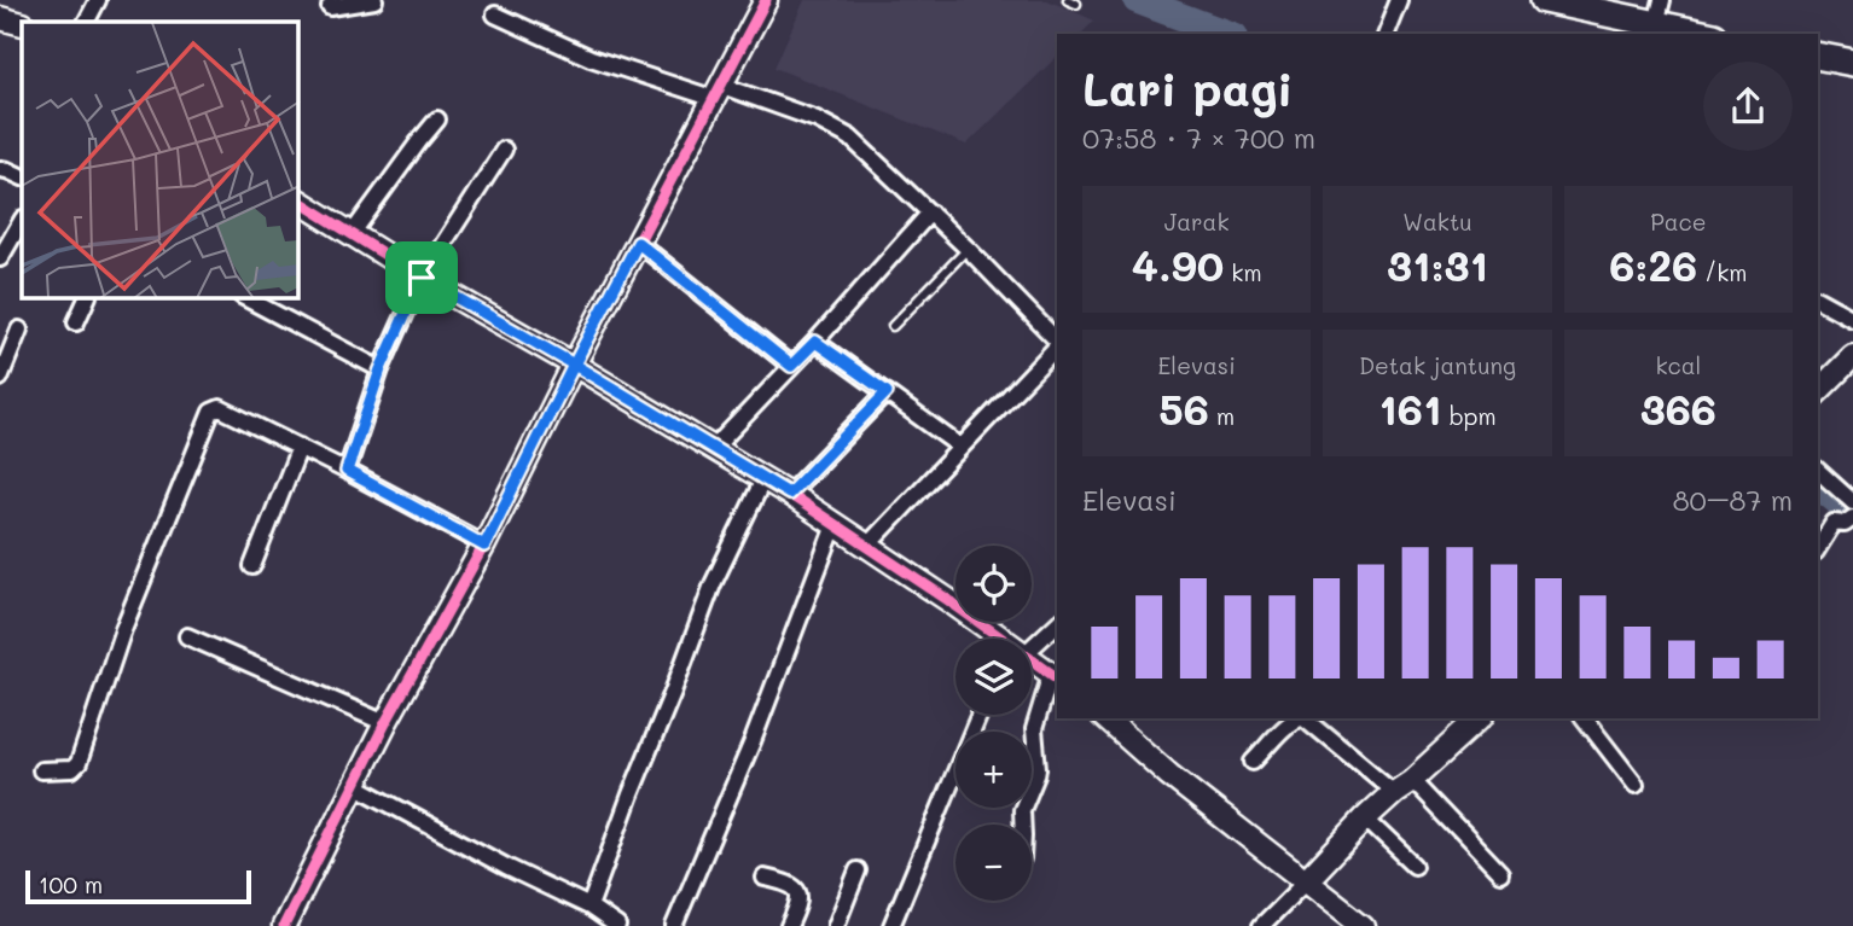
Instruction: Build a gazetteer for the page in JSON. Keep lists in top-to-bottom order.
{
  "scale_bar": "100 m",
  "page": {
    "heading": ["Lari pagi", "07:58 · 7 × 700 m"],
    "stats": [
      ["Jarak", "4.90 km"],
      ["Waktu", "31:31"],
      ["Pace", "6:26 /km"],
      ["Elevasi", "56 m"],
      ["Detak jantung", "161 bpm"],
      ["kcal", "366"]
    ],
    "chart": ["Elevasi", "80–87 m"],
    "map_buttons": ["+", "−"],
    "scale": "100 m"
  }
}
